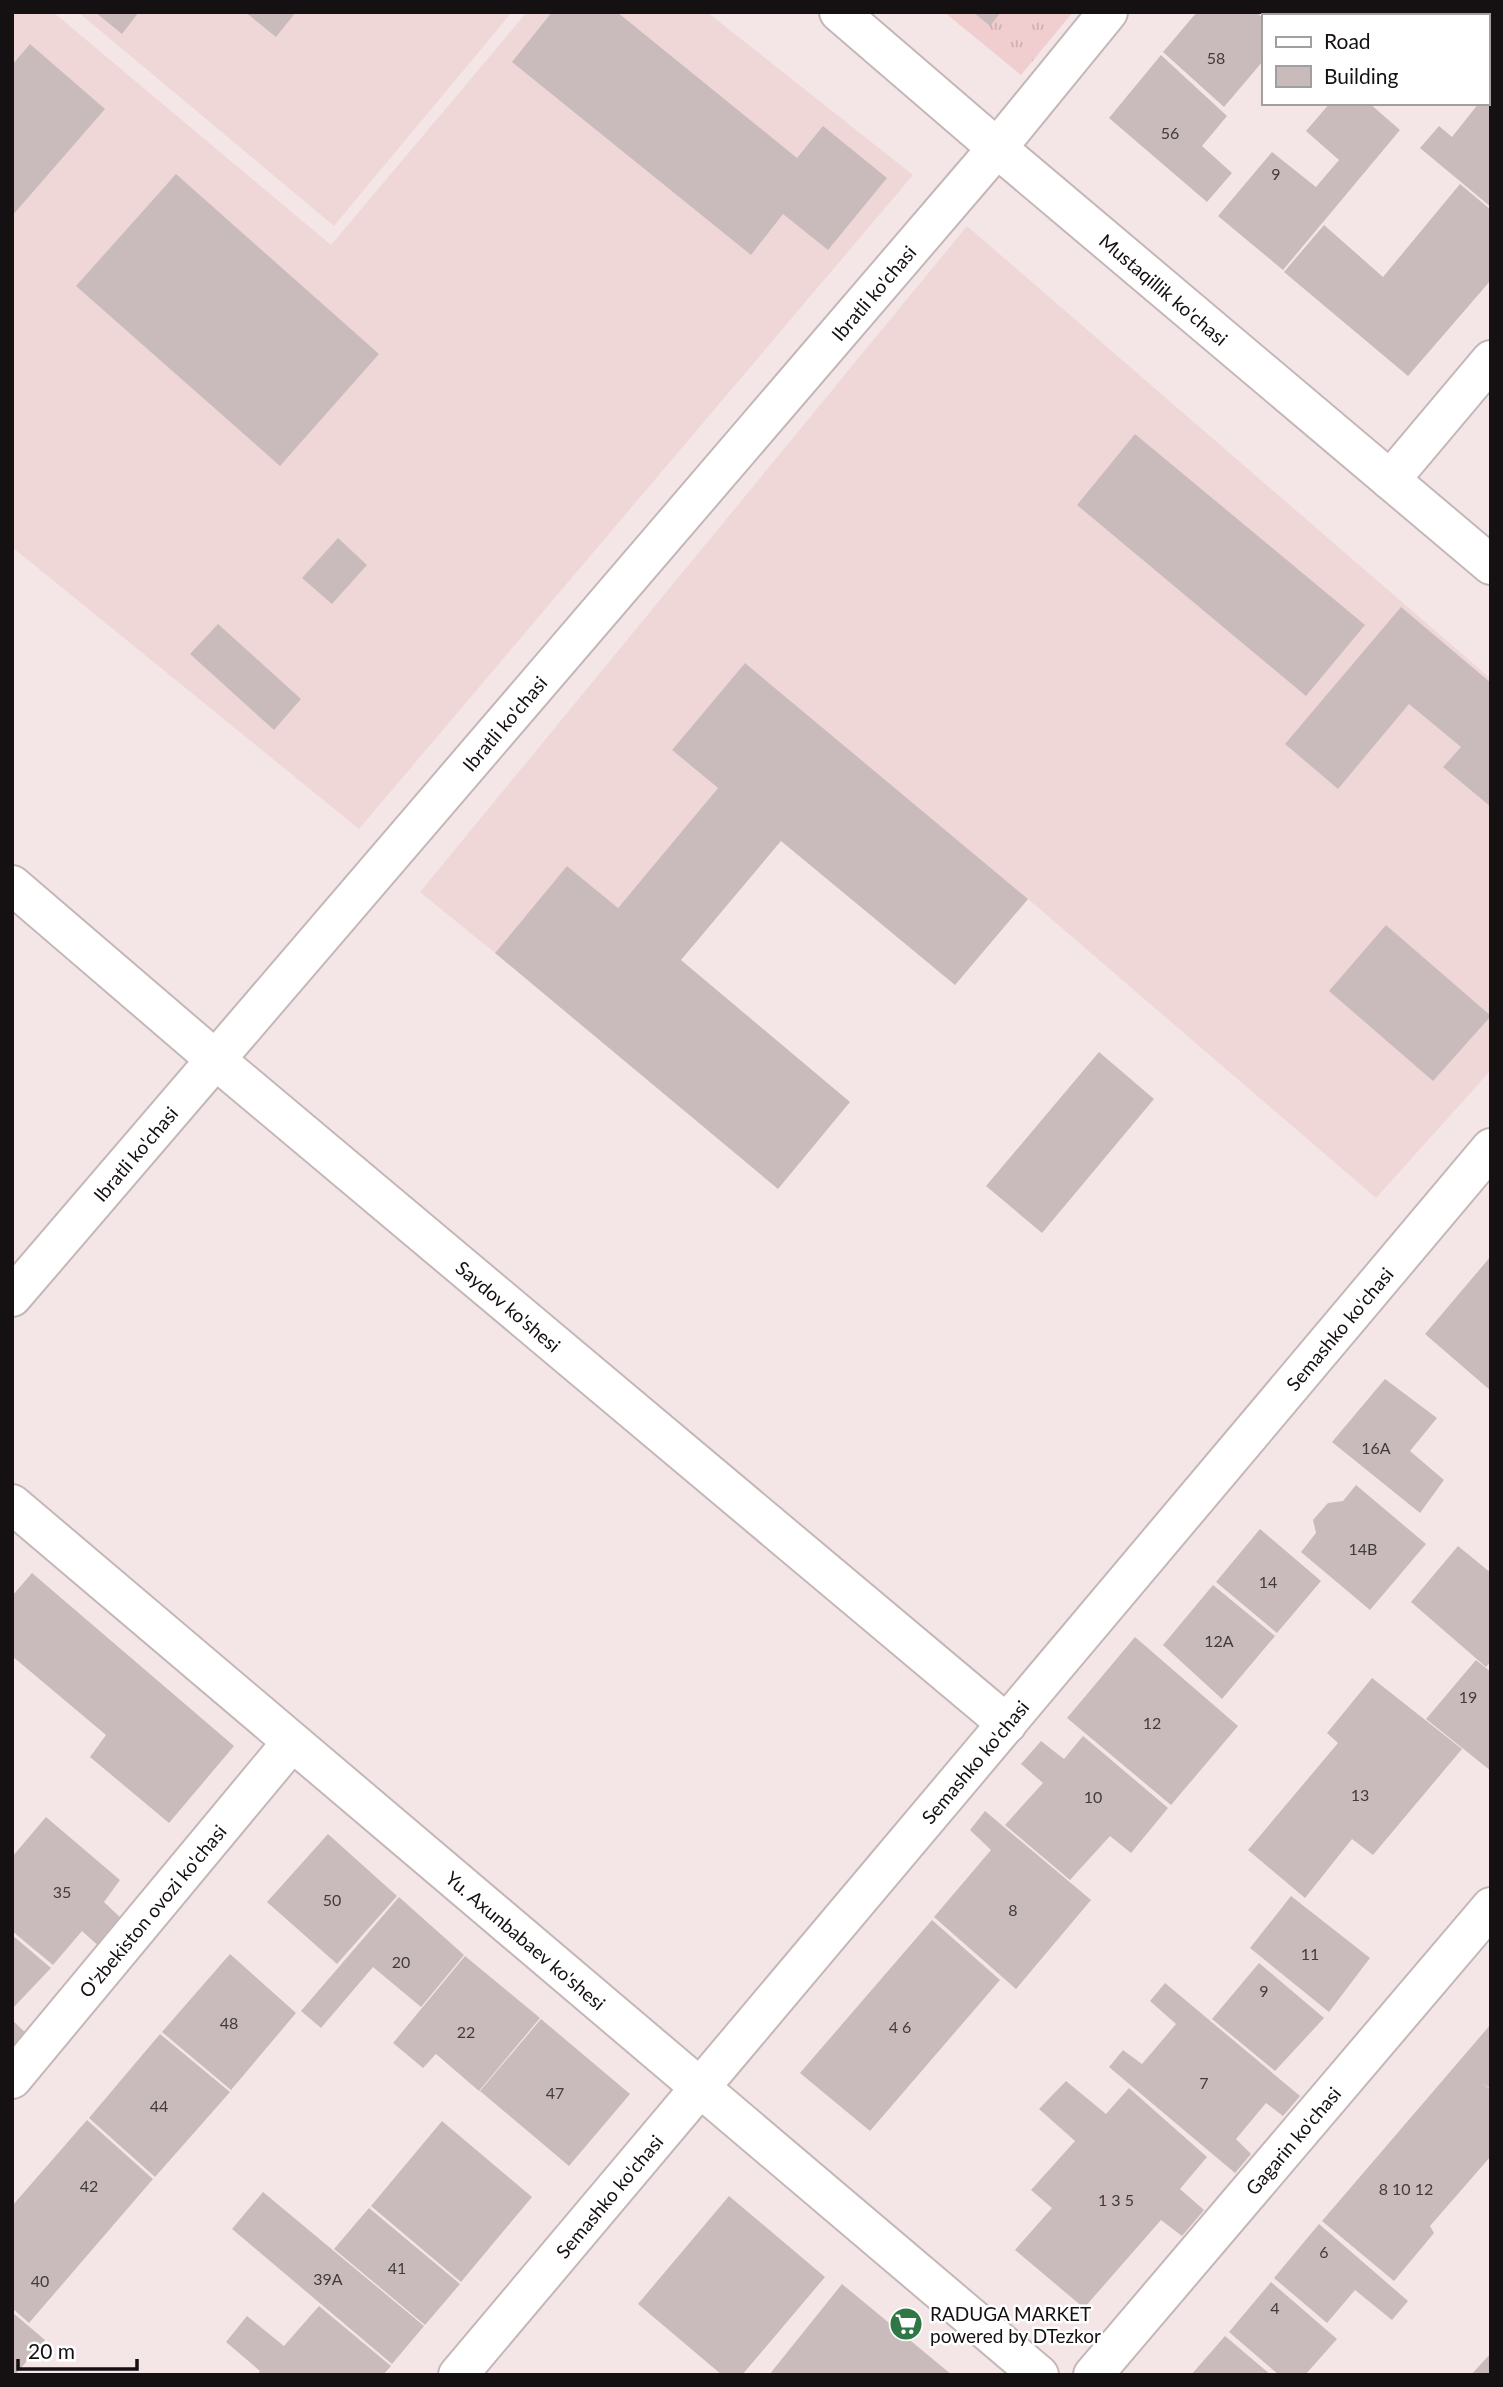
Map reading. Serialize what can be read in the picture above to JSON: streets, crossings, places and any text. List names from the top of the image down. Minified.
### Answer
{"streets":{"street":["Mustaqillik ko'chasi","Ibratli ko'chasi","Saydov ko'shesi","Semashko ko'chasi","O'zbekiston ovozi ko'chasi","Yu. Axunbabaev ko'shesi","Gagarin ko'chasi"]},"crossings":[["Mustaqillik ko'chasi","Ibratli ko'chasi"],["Ibratli ko'chasi","Saydov ko'shesi"],["Saydov ko'shesi","Semashko ko'chasi"],["Semashko ko'chasi","Yu. Axunbabaev ko'shesi"],["O'zbekiston ovozi ko'chasi","Yu. Axunbabaev ko'shesi"]],"places":{"supermarket":["RADUGA MARKET powered by DTezkor"]},"house_numbers":["58","56","9","16A","14B","14","12A","19","12","13","10","35","50","8","11","20","9","48","4 6","22","7","47","44","42","8 10 12","1 3 5","6","41","39A","40","4"],"legend":["Road","Building"],"scale_bar":"20 m"}
